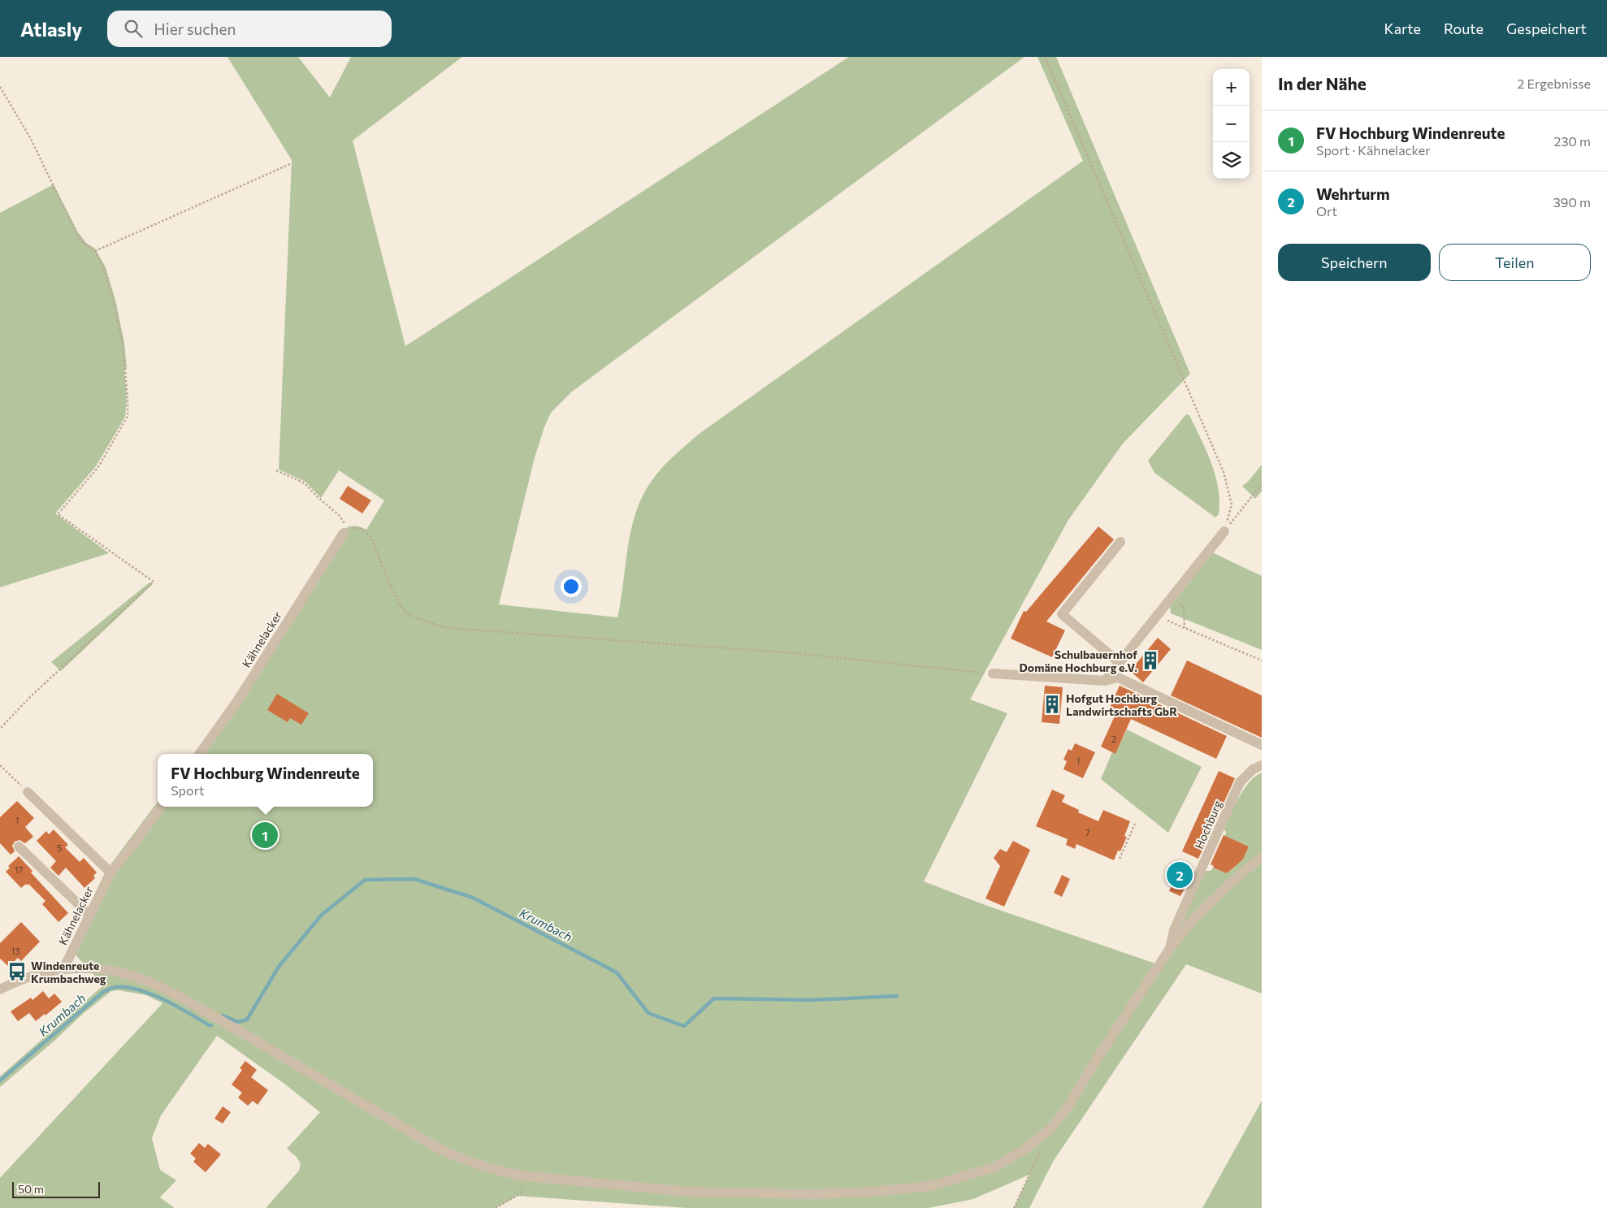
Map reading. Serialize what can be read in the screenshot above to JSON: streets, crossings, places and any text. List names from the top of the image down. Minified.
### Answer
{"streets":{"street":["Kähnelacker","Hochburg"]},"water":["Krumbach"],"places":{"building":["Schulbauernhof Domäne Hochburg e.V.","Hofgut Hochburg Landwirtschafts GbR"],"bus stop":["Windenreute Krumbachweg"]},"house_numbers":["2","1","1","7","5","17","13"],"scale_bar":"50 m","page":{"header":"Atlasly","search":"Hier suchen","nav":["Karte","Route","Gespeichert"],"heading":["In der Nähe","2 Ergebnisse"],"map_buttons":["+","−"],"list":[{"mark":"1","name":"FV Hochburg Windenreute","note":"Sport · Kähnelacker","value":"230 m"},{"mark":"2","name":"Wehrturm","note":"Ort","value":"390 m"}],"buttons":["Speichern","Teilen"],"popup":["FV Hochburg Windenreute","Sport"],"pins":["1","2"],"scale":"50 m"}}
